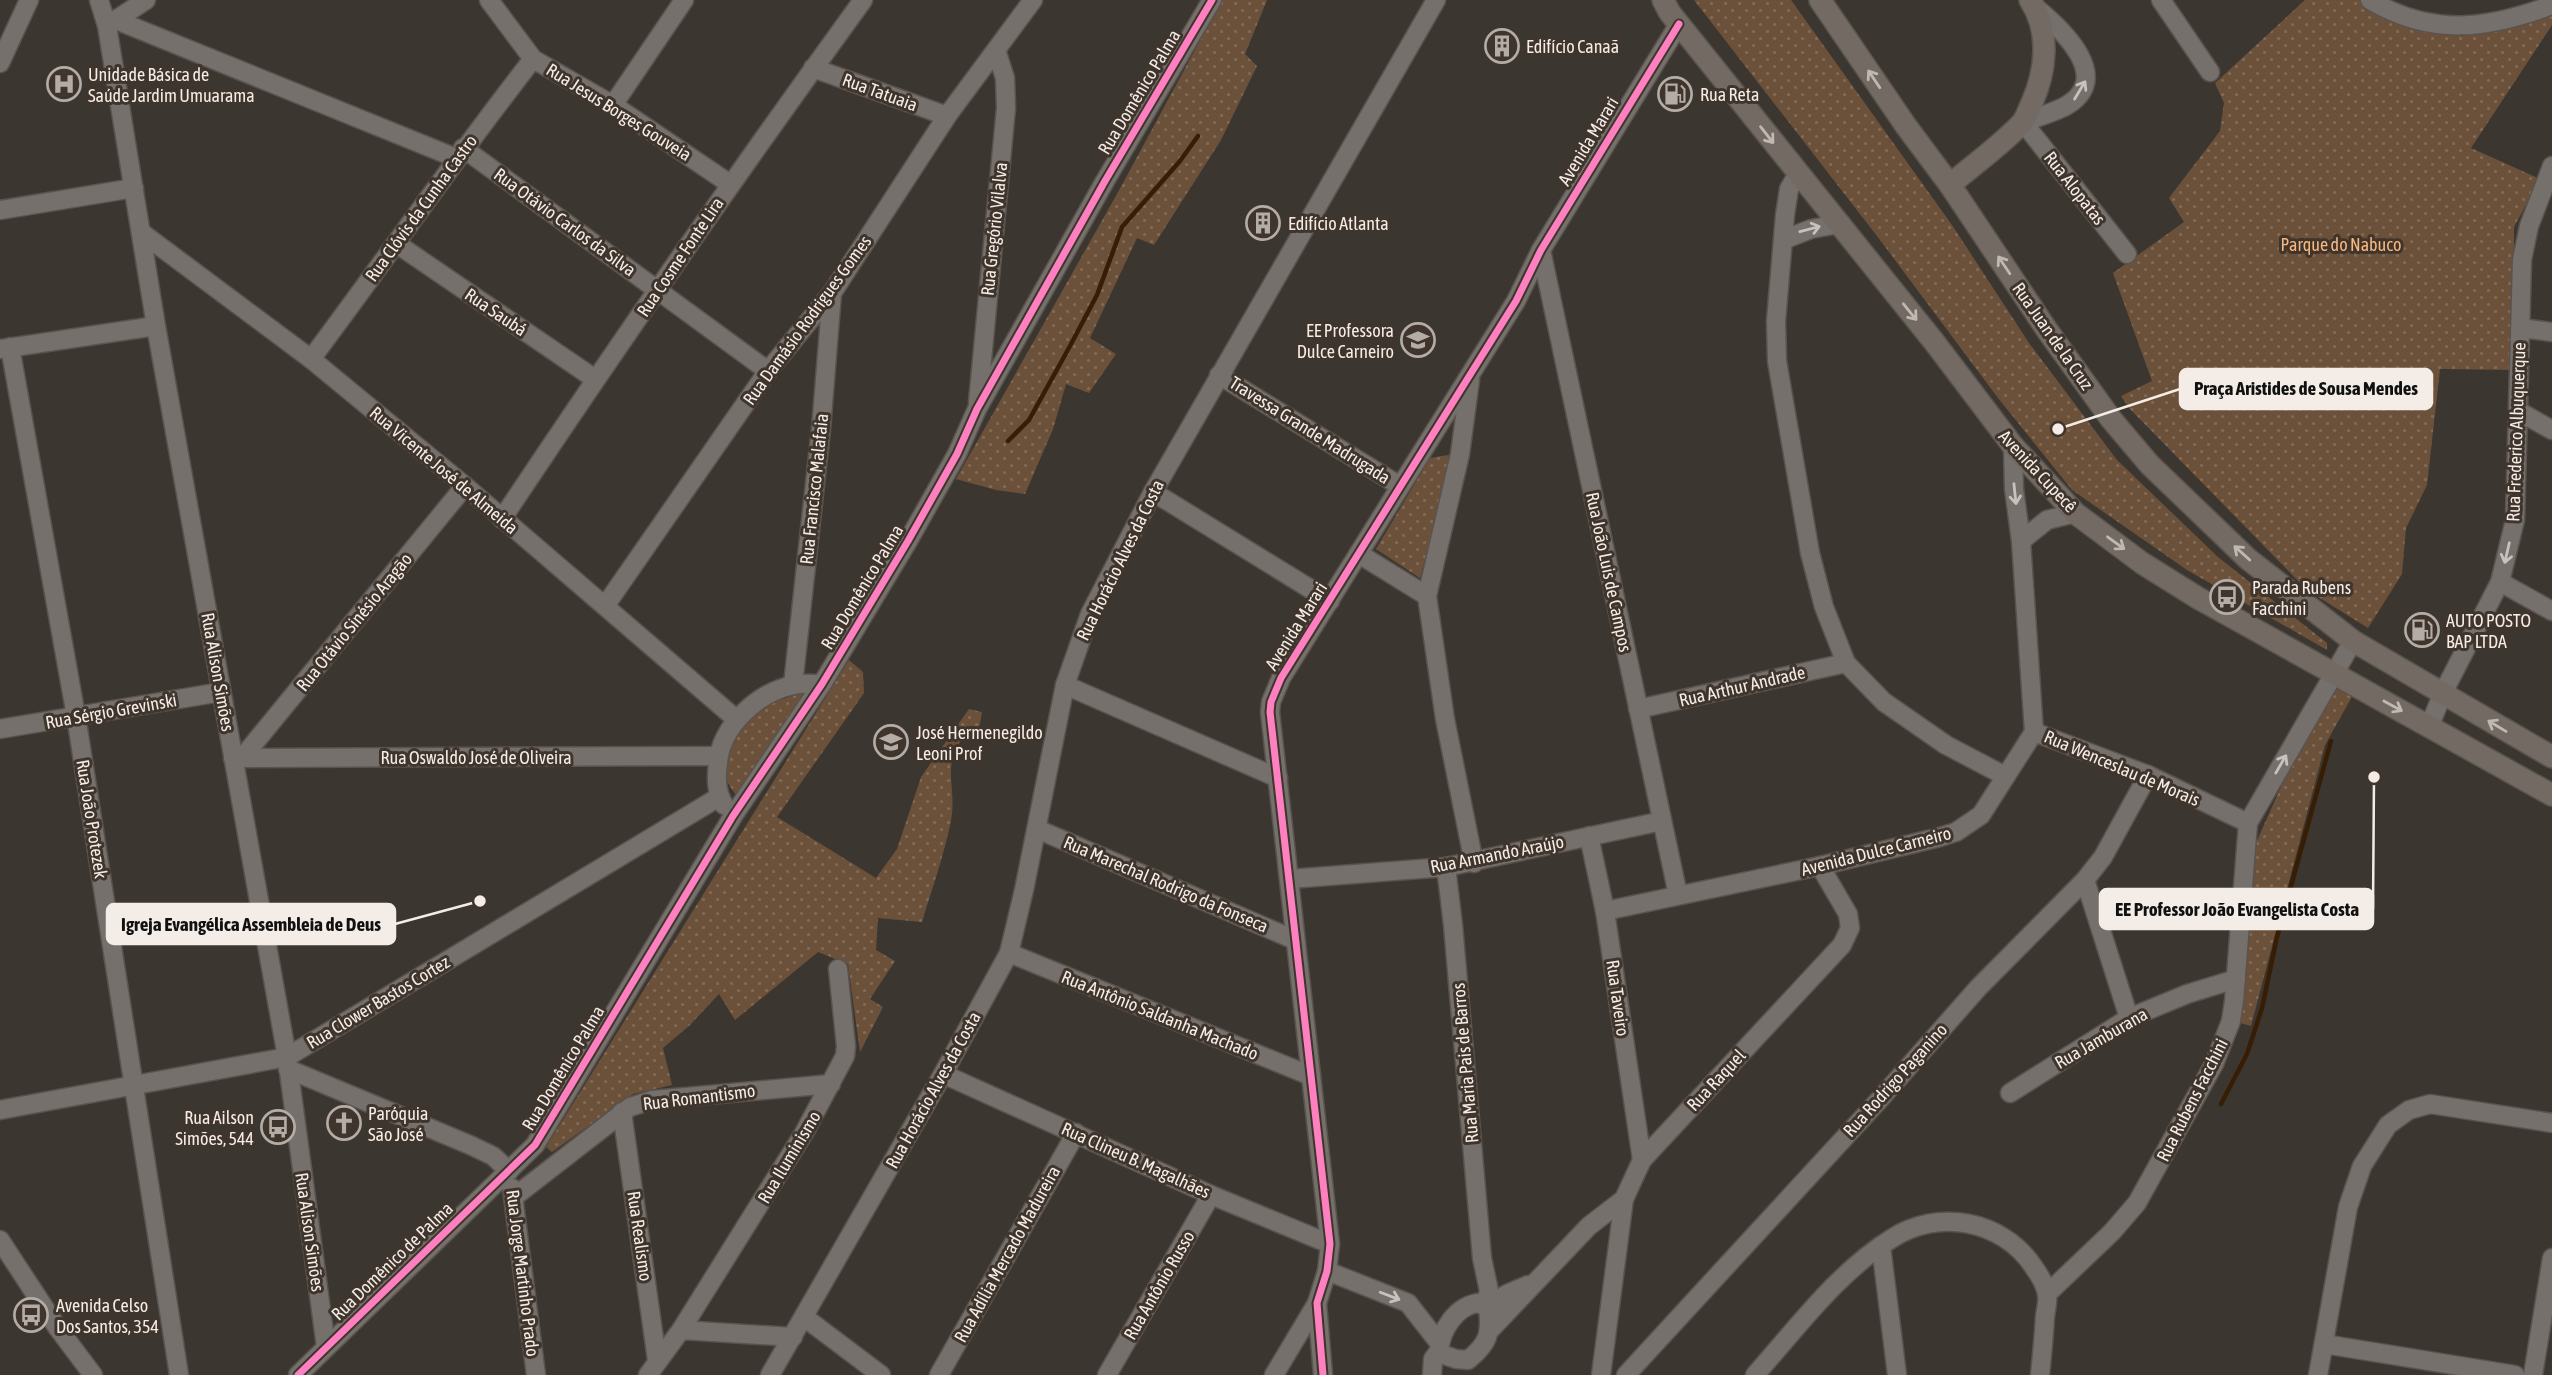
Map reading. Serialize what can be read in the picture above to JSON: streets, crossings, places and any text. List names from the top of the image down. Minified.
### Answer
{"streets":{"main road":["Rua Juan de la Cruz","Avenida Cupecê"],"street":["Rua Tatuaia","Rua Domênico Palma","Rua Jesus Borges Gouveia","Avenida Marari","Rua Alopatas","Rua Clóvis da Cunha Castro","Rua Otávio Carlos da Silva","Rua Gregório Vilalva","Rua Cosme Fonte Lira","Rua Saubá","Rua Damásio Rodrigues Gomes","Travessa Grande Madrugada","Rua Frederico Albuquerque","Rua Vicente José de Almeida","Rua Francisco Malafaia","Rua Horácio Alves da Costa","Rua João Luis de Campos","Rua Otávio Sinésio Aragão","Rua Alison Simões","Rua Arthur Andrade","Rua Sérgio Grevinski","Rua Oswaldo José de Oliveira","Rua Wenceslau de Morais","Rua João Protezek","Avenida Dulce Carneiro","Rua Armando Araújo","Rua Marechal Rodrigo da Fonseca","Rua Taveiro","Rua Clower Bastos Cortez","Rua Antônio Saldanha Machado","Rua Jamburana","Rua Maria Pais de Barros","Rua Raquel","Rua Rodrigo Paganino","Rua Romantismo","Rua Rubens Facchini","Rua Iluminismo","Rua Clineu B. Magalhães","Rua Realismo","Rua Adília Mercado Madureira","Rua Domênico de Palma","Rua Jorge Martinho Prado","Rua Antônio Russo"]},"crossings":[["Rua Tatuaia","Rua Cosme Fonte Lira"],["Rua Tatuaia","Rua Damásio Rodrigues Gomes"],["Rua Domênico Palma","Rua Gregório Vilalva"],["Rua Domênico Palma","Rua Domênico de Palma"],["Rua Domênico Palma","Rua Jorge Martinho Prado"],["Rua Jesus Borges Gouveia","Rua Clóvis da Cunha Castro"],["Rua Jesus Borges Gouveia","Rua Cosme Fonte Lira"],["Avenida Marari","Travessa Grande Madrugada"],["Avenida Marari","Avenida Cupecê"],["Avenida Marari","Rua João Luis de Campos"],["Avenida Marari","Rua Armando Araújo"],["Avenida Marari","Rua Marechal Rodrigo da Fonseca"],["Avenida Marari","Rua Antônio Saldanha Machado"],["Avenida Marari","Rua Clineu B. Magalhães"],["Rua Clóvis da Cunha Castro","Rua Otávio Carlos da Silva"],["Rua Clóvis da Cunha Castro","Rua Saubá"],["Rua Clóvis da Cunha Castro","Rua Vicente José de Almeida"],["Rua Otávio Carlos da Silva","Rua Cosme Fonte Lira"],["Rua Otávio Carlos da Silva","Rua Damásio Rodrigues Gomes"],["Rua Otávio Carlos da Silva","Rua Alison Simões"],["Rua Gregório Vilalva","Rua Damásio Rodrigues Gomes"],["Rua Cosme Fonte Lira","Rua Saubá"],["Rua Cosme Fonte Lira","Rua Vicente José de Almeida"],["Rua Damásio Rodrigues Gomes","Rua Vicente José de Almeida"],["Rua Damásio Rodrigues Gomes","Rua Francisco Malafaia"],["Rua Juan de la Cruz","Rua Frederico Albuquerque"],["Rua Juan de la Cruz","Rua Rubens Facchini"],["Travessa Grande Madrugada","Rua Horácio Alves da Costa"],["Rua Frederico Albuquerque","Avenida Cupecê"],["Rua Vicente José de Almeida","Rua Otávio Sinésio Aragão"],["Rua Vicente José de Almeida","Rua Alison Simões"],["Avenida Cupecê","Rua Rubens Facchini"],["Rua Horácio Alves da Costa","Rua Marechal Rodrigo da Fonseca"],["Rua Horácio Alves da Costa","Rua Antônio Saldanha Machado"],["Rua Horácio Alves da Costa","Rua Clineu B. Magalhães"],["Rua João Luis de Campos","Rua Arthur Andrade"],["Rua João Luis de Campos","Avenida Dulce Carneiro"],["Rua João Luis de Campos","Rua Armando Araújo"],["Rua Otávio Sinésio Aragão","Rua Alison Simões"],["Rua Otávio Sinésio Aragão","Rua Oswaldo José de Oliveira"],["Rua Alison Simões","Rua Sérgio Grevinski"],["Rua Alison Simões","Rua Oswaldo José de Oliveira"],["Rua Alison Simões","Rua Clower Bastos Cortez"],["Rua Alison Simões","Rua Domênico de Palma"],["Rua Sérgio Grevinski","Rua João Protezek"],["Rua Wenceslau de Morais","Avenida Dulce Carneiro"],["Rua Wenceslau de Morais","Rua Rodrigo Paganino"],["Rua Wenceslau de Morais","Rua Rubens Facchini"],["Rua João Protezek","Rua Clower Bastos Cortez"],["Avenida Dulce Carneiro","Rua Taveiro"],["Avenida Dulce Carneiro","Rua Raquel"],["Rua Armando Araújo","Rua Taveiro"],["Rua Armando Araújo","Rua Maria Pais de Barros"],["Rua Taveiro","Rua Raquel"],["Rua Jamburana","Rua Rubens Facchini"],["Rua Maria Pais de Barros","Rua Raquel"],["Rua Romantismo","Rua Iluminismo"],["Rua Romantismo","Rua Realismo"],["Rua Romantismo","Rua Jorge Martinho Prado"],["Rua Iluminismo","Rua Realismo"],["Rua Clineu B. Magalhães","Rua Adília Mercado Madureira"],["Rua Clineu B. Magalhães","Rua Antônio Russo"],["Rua Domênico de Palma","Rua Jorge Martinho Prado"]],"one_way":["Rua Juan de la Cruz","Avenida Cupecê"],"parks":["Parque do Nabuco"],"places":{"building":["Edifício Canaã","Edifício Atlanta"],"hospital":["Unidade Básica de Saúde Jardim Umuarama"],"fuel station":["Rua Reta","AUTO POSTO BAP LTDA"],"school or university":["EE Professora Dulce Carneiro","José Hermenegildo Leoni Prof"],"other":["Praça Aristides de Sousa Mendes","EE Professor João Evangelista Costa","Igreja Evangélica Assembleia de Deus"],"bus stop":["Parada Rubens Facchini","Rua Ailson Simões, 544","Avenida Celso Dos Santos, 354"],"church":["Paróquia São José"]}}
